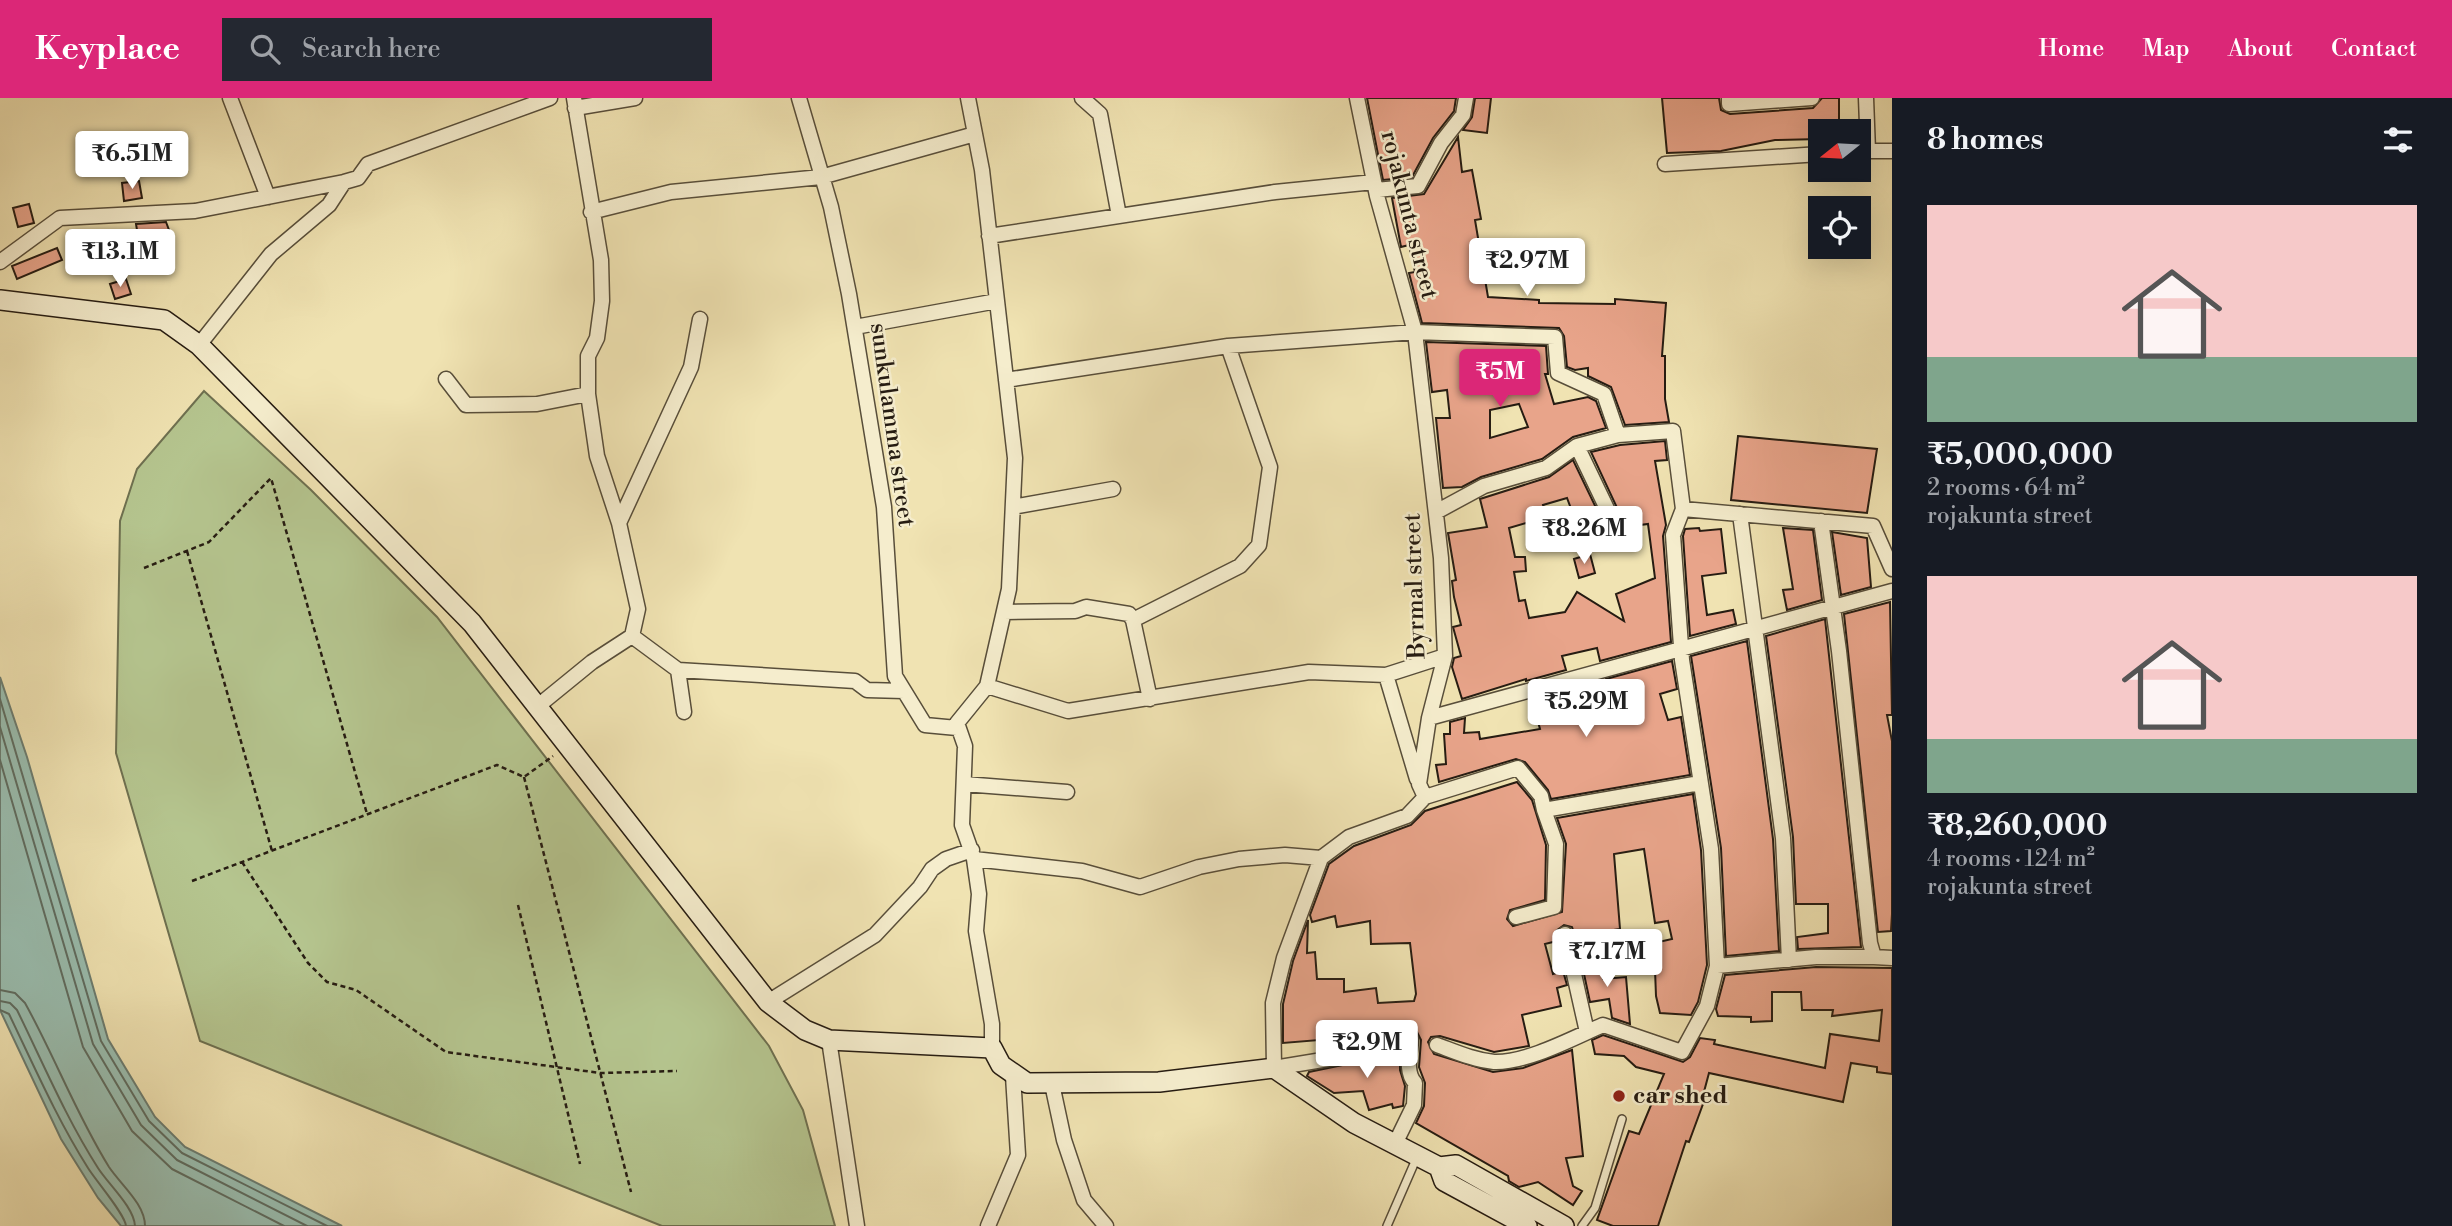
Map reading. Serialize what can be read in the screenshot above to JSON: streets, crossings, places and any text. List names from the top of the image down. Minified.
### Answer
{"streets":{"street":["rojakunta street","sunkulamma street","Byrmal street"]},"crossings":[["rojakunta street","Byrmal street"]],"places":["car shed"],"north":"left","page":{"header":"Keyplace","search":"Search here","nav":["Home","Map","About","Contact"],"heading":"8 homes","price":["₹6.51M","₹13.1M","₹2.97M","₹5M","₹8.26M","₹5.29M","₹7.17M","₹2.9M"],"list":[{"name":"₹5,000,000","note":"2 rooms · 64 m² · rojakunta street"},{"name":"₹8,260,000","note":"4 rooms · 124 m² · rojakunta street"}]}}
